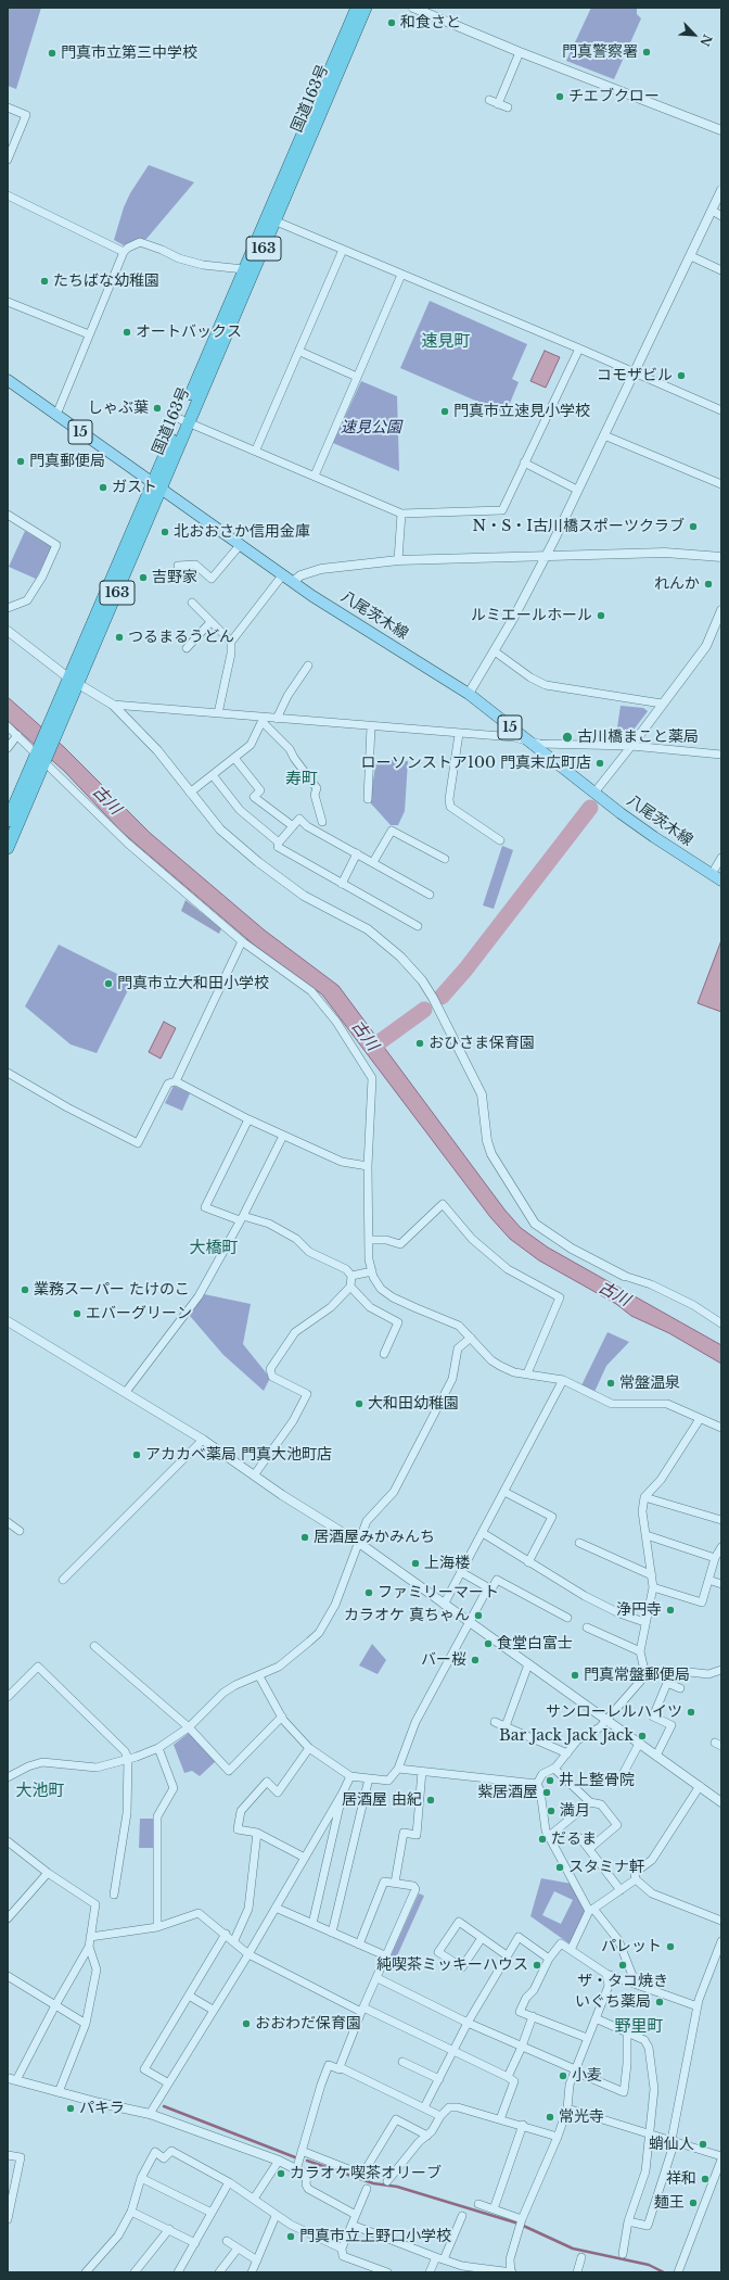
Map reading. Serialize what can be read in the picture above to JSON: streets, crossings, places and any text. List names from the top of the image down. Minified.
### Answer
{"streets":{"highway":["国道163号","163"],"main road":["15","八尾茨木線"]},"crossings":[["国道163号","八尾茨木線"]],"districts":["速見町","寿町","大橋町","大池町","野里町"],"water":["古川"],"parks":["速見公園"],"places":["和食さと","門真警察署","門真市立第三中学校","チエブクロー","たちばな幼稚園","オートバックス","コモザビル","しゃぶ葉","門真市立速見小学校","門真郵便局","ガスト","N・S・I古川橋スポーツクラブ","北おおさか信用金庫","吉野家","れんか","ルミエールホール","つるまるうどん","古川橋まこと薬局","ローソンストア100 門真末広町店","門真市立大和田小学校","おひさま保育園","業務スーパー たけのこ","エバーグリーン","常盤温泉","大和田幼稚園","アカカベ薬局 門真大池町店","居酒屋みかみんち","上海楼","ファミリーマート","浄円寺","カラオケ 真ちゃん","食堂白富士","バー桜","門真常盤郵便局","サンローレルハイツ","Bar Jack Jack Jack","井上整骨院","紫居酒屋","居酒屋 由紀","満月","だるま","スタミナ軒","パレット","純喫茶ミッキーハウス","ザ・タコ焼き","いぐち薬局","おおわだ保育園","小麦","パキラ","常光寺","蛸仙人","カラオケ喫茶オリーブ","祥和","麺王","門真市立上野口小学校"],"north":"bottom right"}
